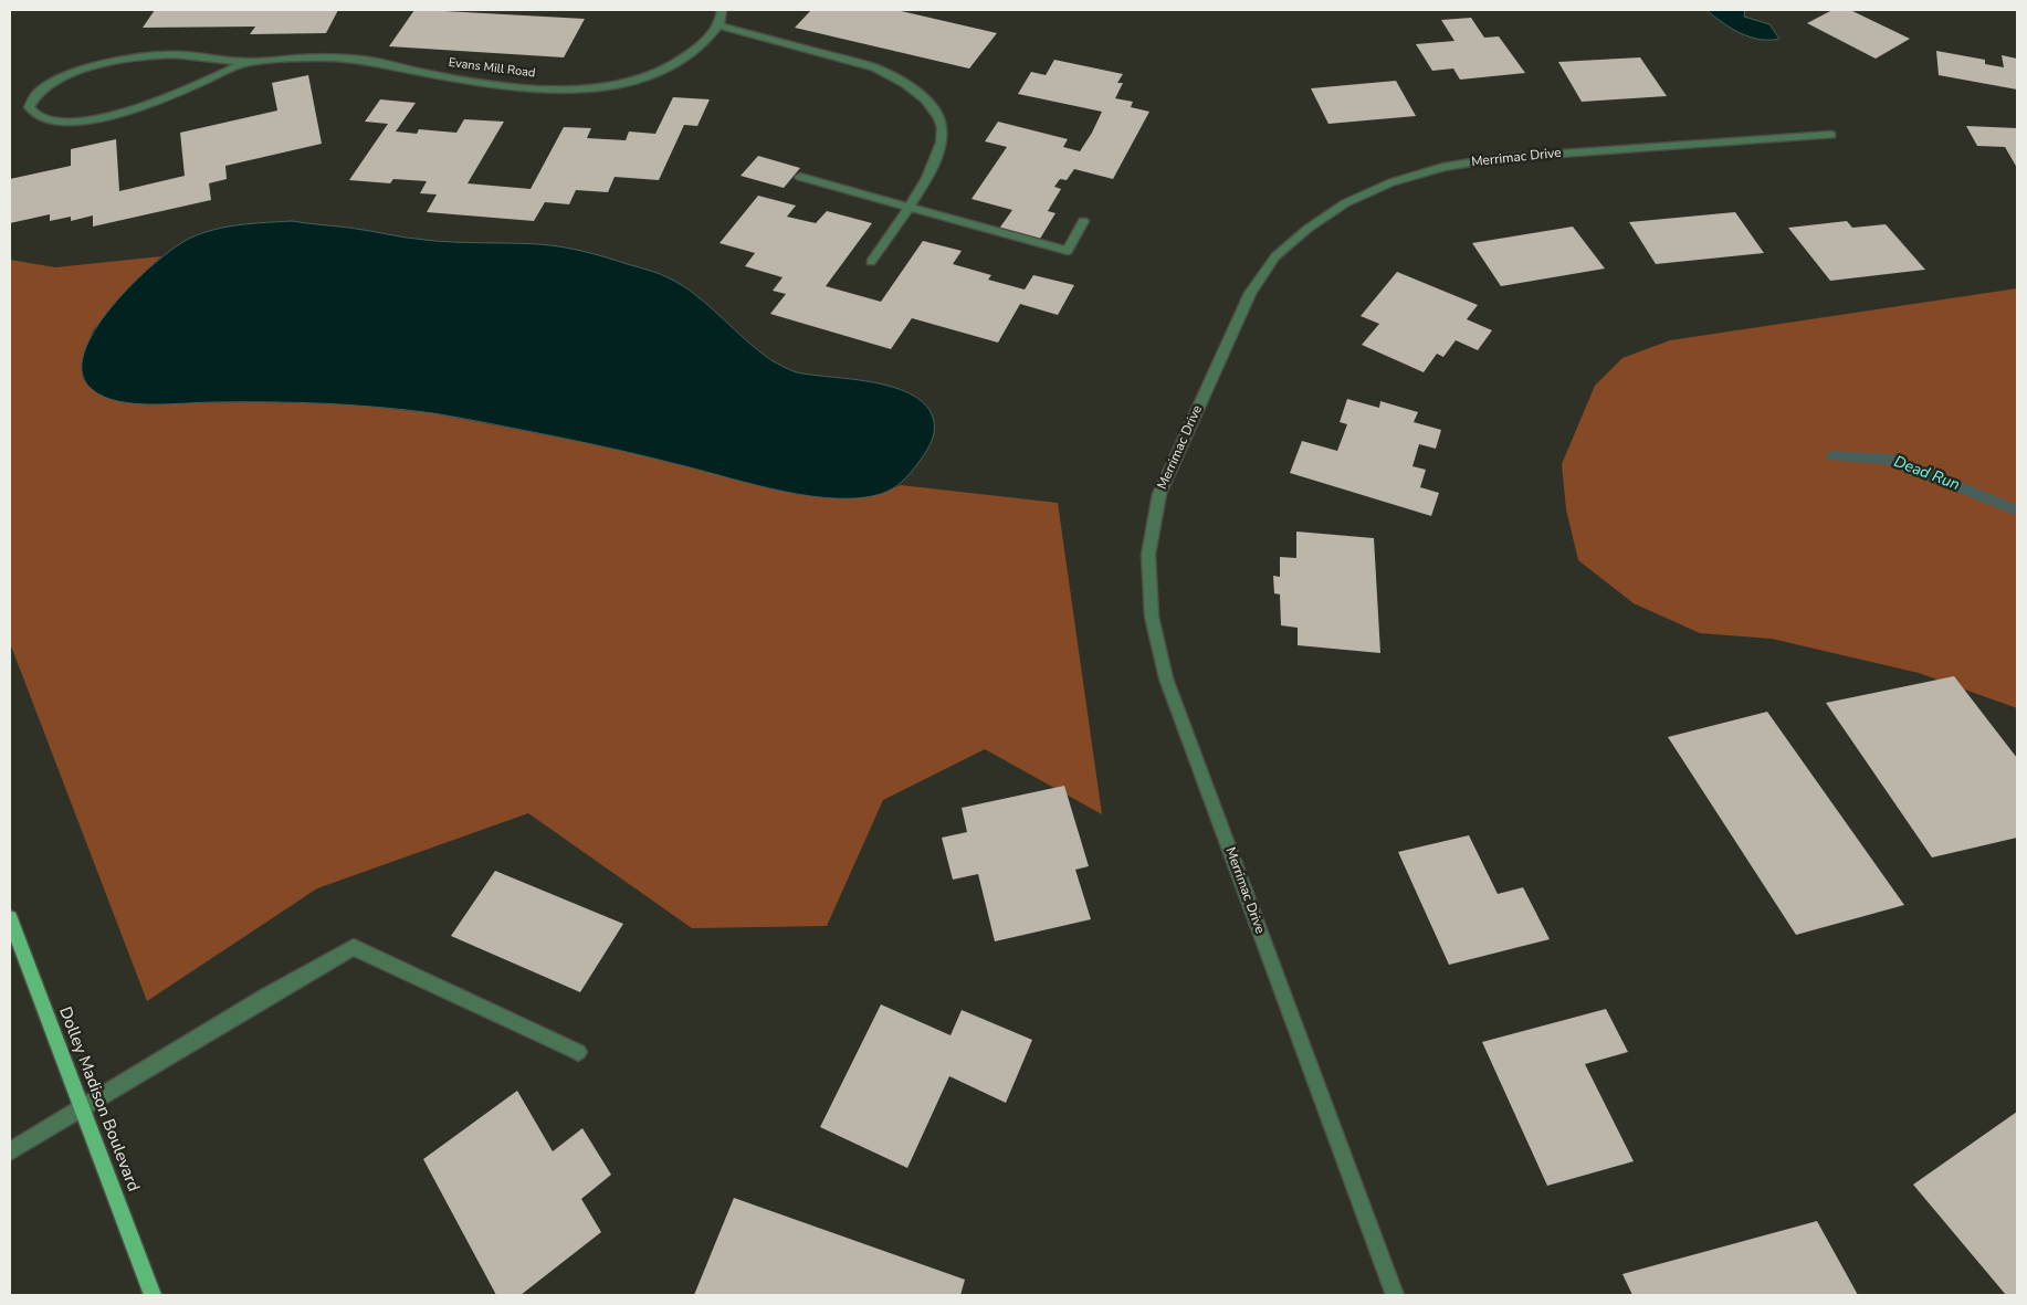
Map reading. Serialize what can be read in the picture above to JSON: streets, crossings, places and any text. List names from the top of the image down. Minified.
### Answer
{"streets":{"main road":["Dolley Madison Boulevard"],"street":["Evans Mill Road","Merrimac Drive"]},"water":["Dead Run"]}
